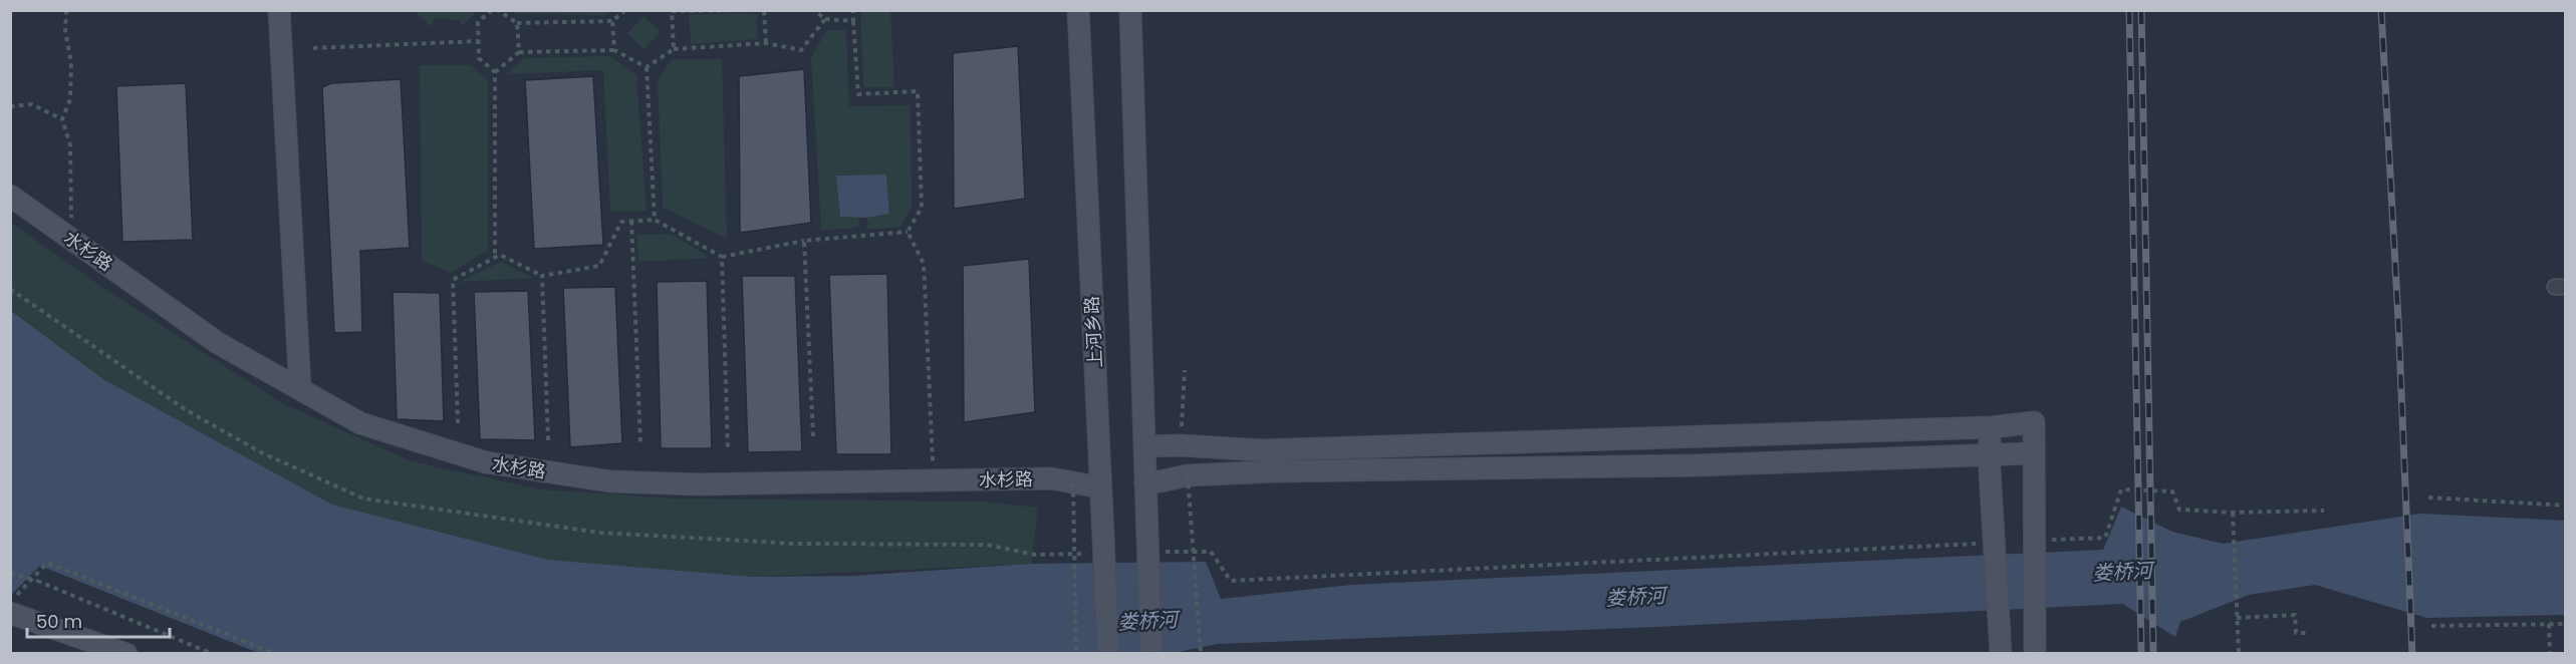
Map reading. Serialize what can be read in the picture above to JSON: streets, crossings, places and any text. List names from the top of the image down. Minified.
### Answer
{"streets":{"street":["水杉路","上河乡路"]},"crossings":[["水杉路","上河乡路"]],"water":["娄桥河"],"scale_bar":"50 m"}
